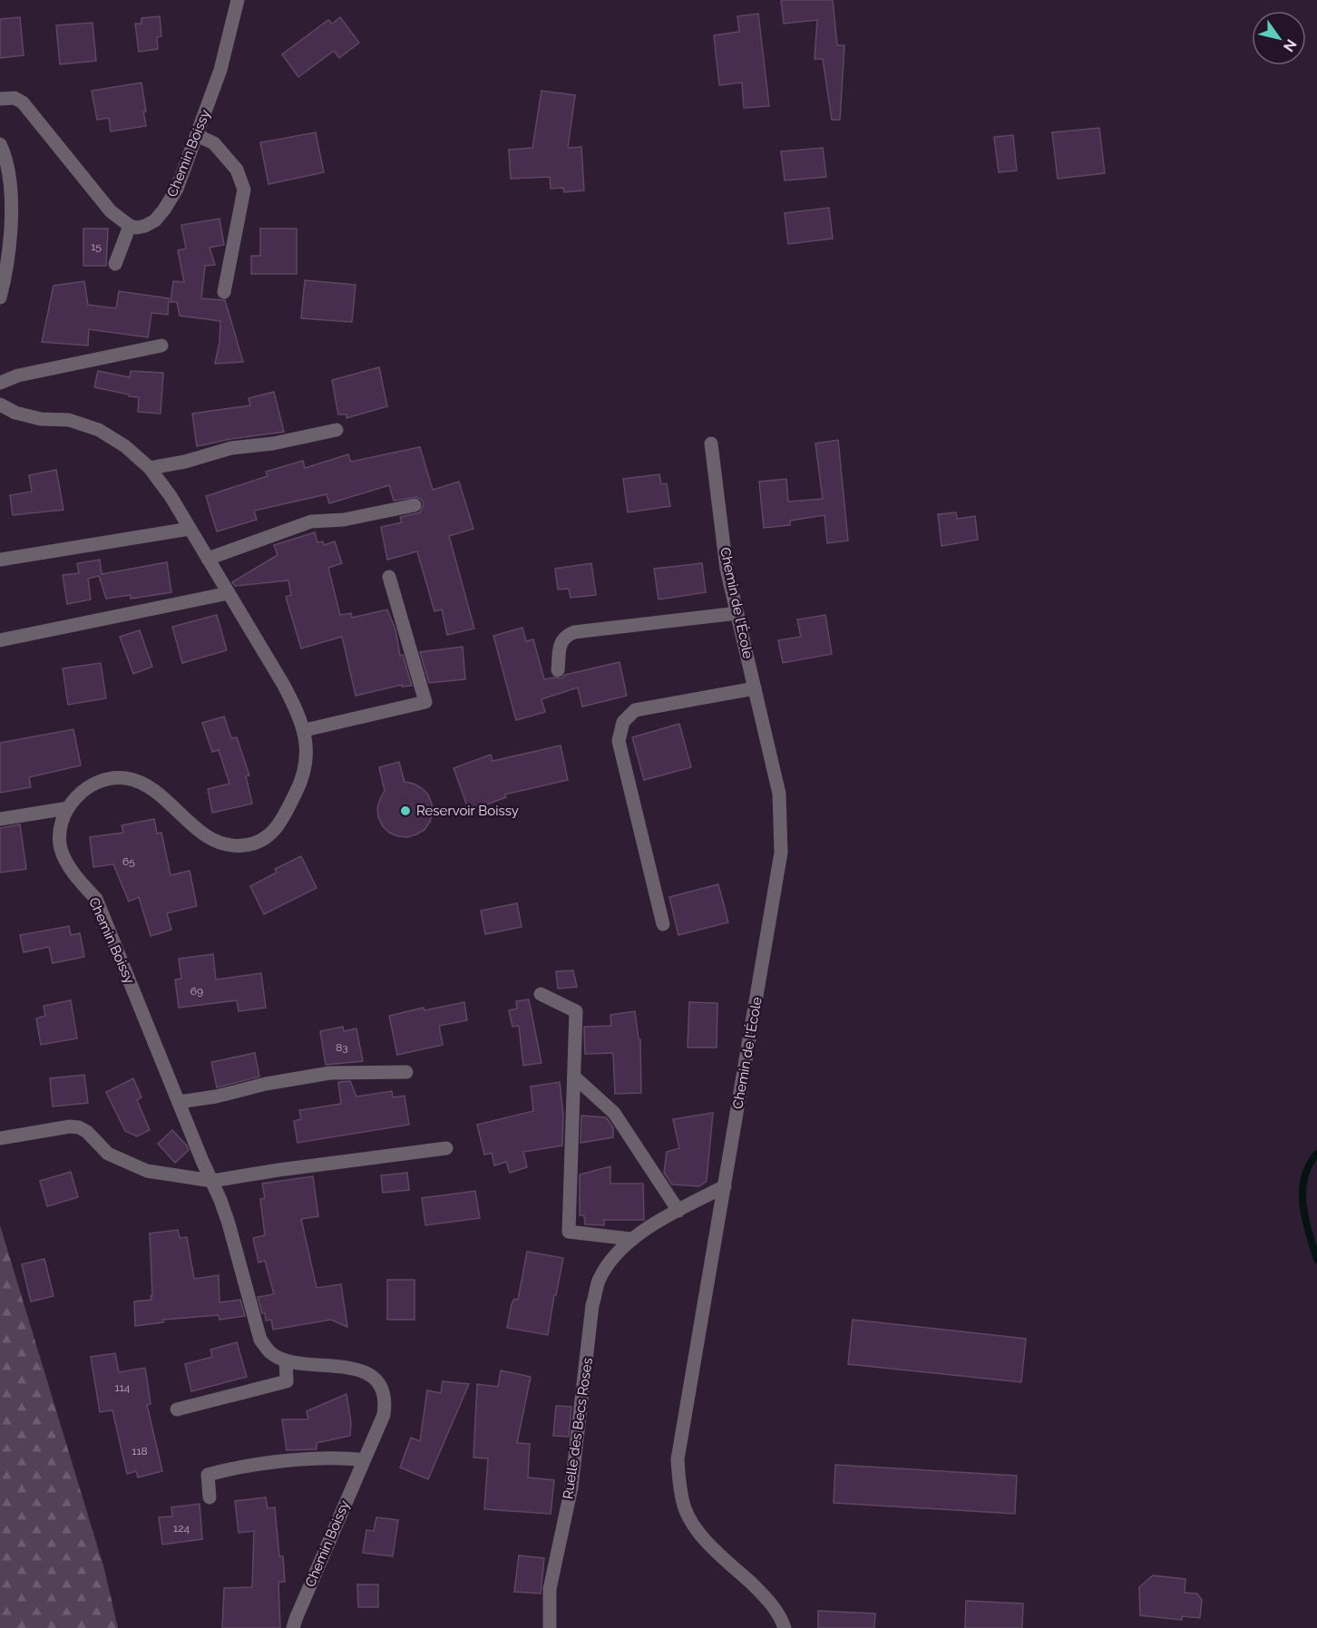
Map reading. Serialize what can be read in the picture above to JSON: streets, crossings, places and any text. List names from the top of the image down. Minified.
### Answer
{"streets":{"street":["Chemin Boissy","Chemin de l'École","Ruelle des Becs Roses"]},"crossings":[["Chemin de l'École","Ruelle des Becs Roses"]],"places":["Reservoir Boissy"],"house_numbers":["15","65","69","83","114","118","124"],"north":"bottom right"}
